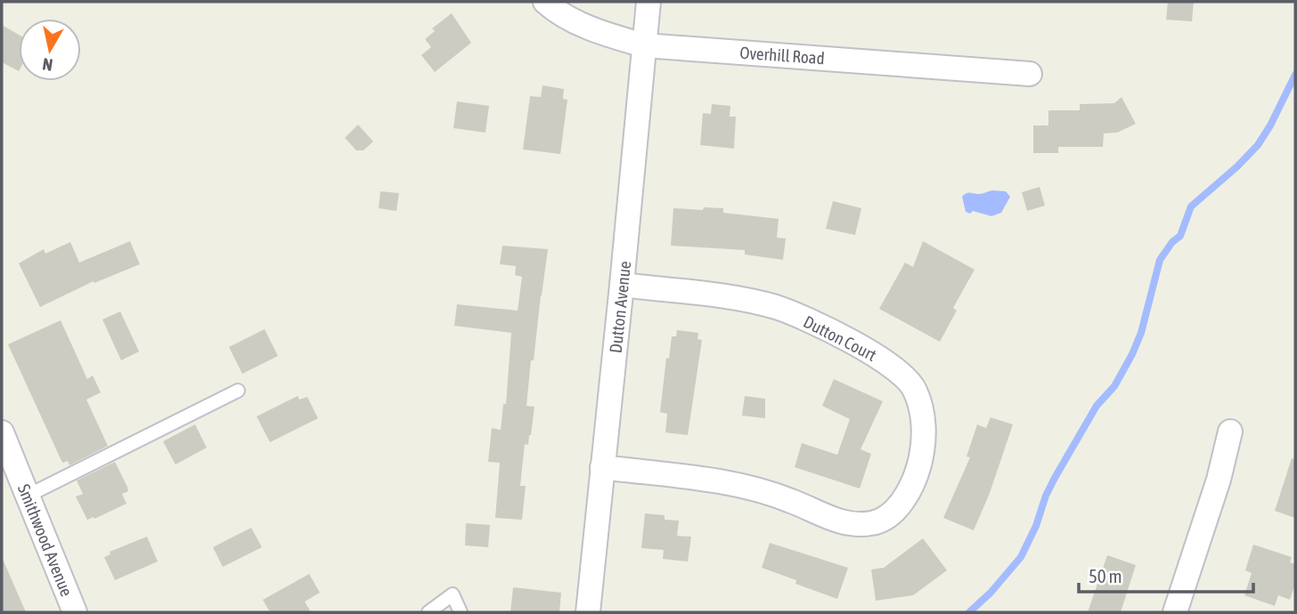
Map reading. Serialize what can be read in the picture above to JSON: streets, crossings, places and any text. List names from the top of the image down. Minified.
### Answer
{"streets":{"street":["Overhill Road","Dutton Avenue","Dutton Court","Smithwood Avenue"]},"crossings":[["Overhill Road","Dutton Avenue"],["Dutton Avenue","Dutton Court"]],"scale_bar":"50 m","north":"bottom"}
